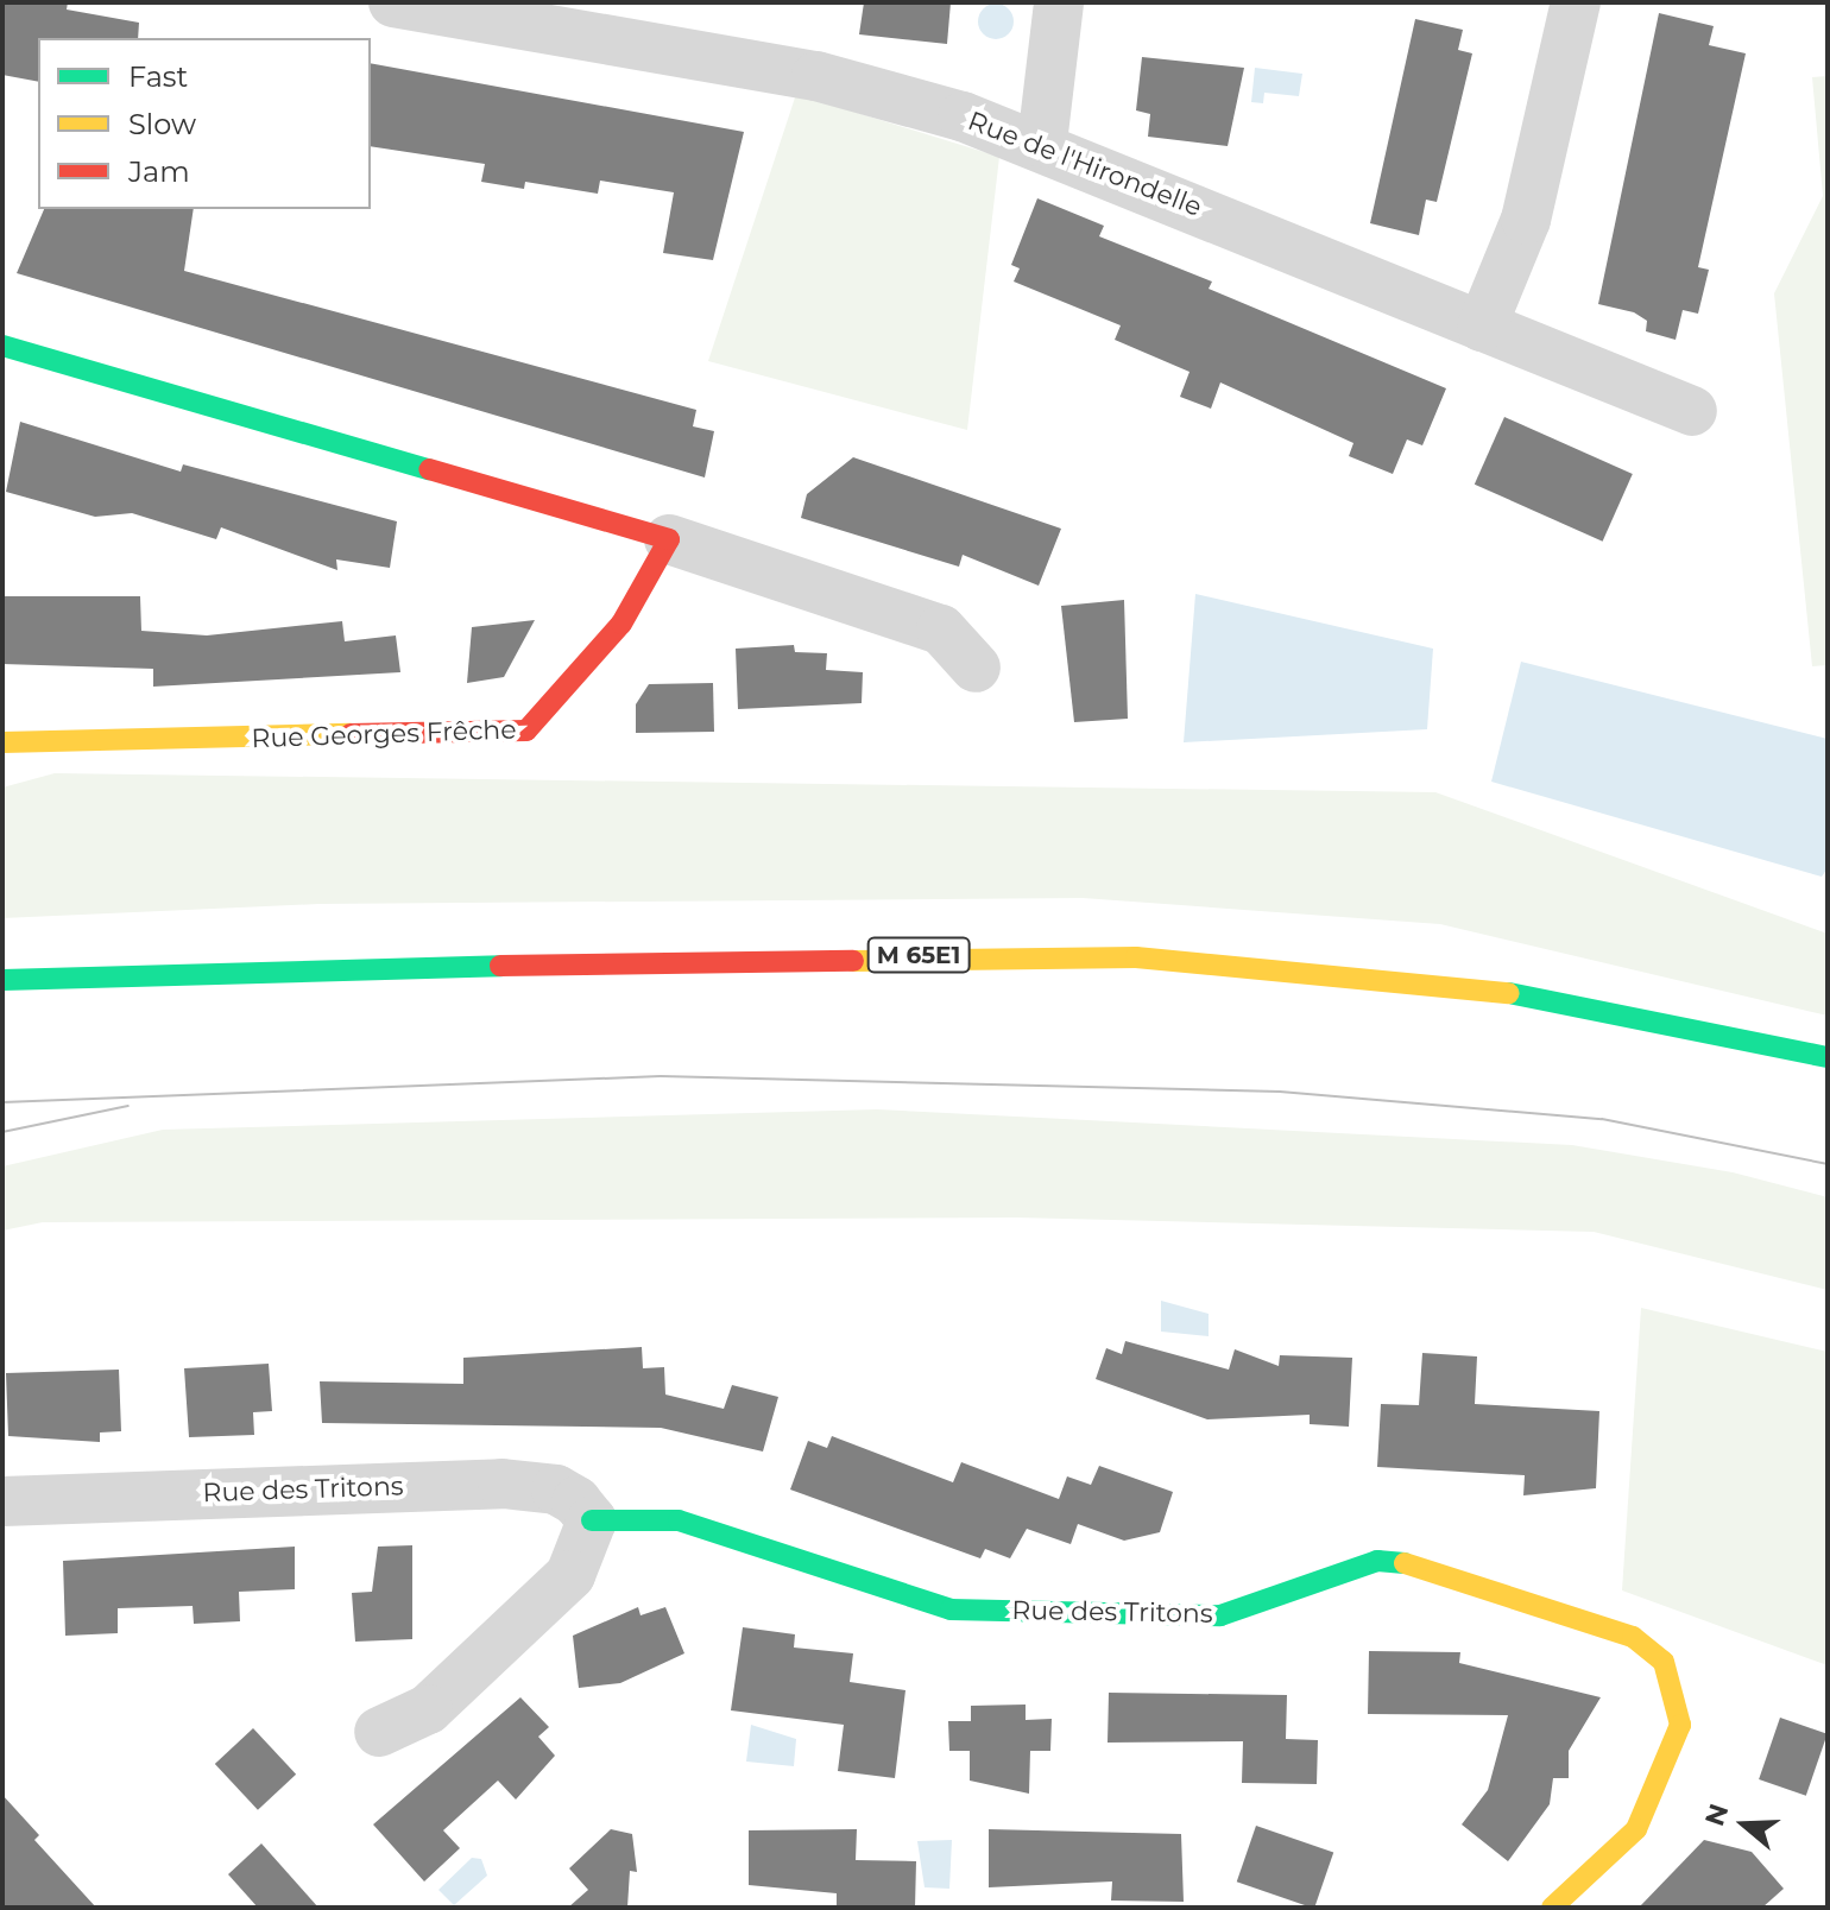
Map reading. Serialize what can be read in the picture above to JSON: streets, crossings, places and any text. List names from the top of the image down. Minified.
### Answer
{"streets":{"street":["Rue de l'Hirondelle","Rue Georges Frêche","M 65E1","Rue des Tritons"]},"legend":["Fast","Slow","Jam"],"north":"left"}
